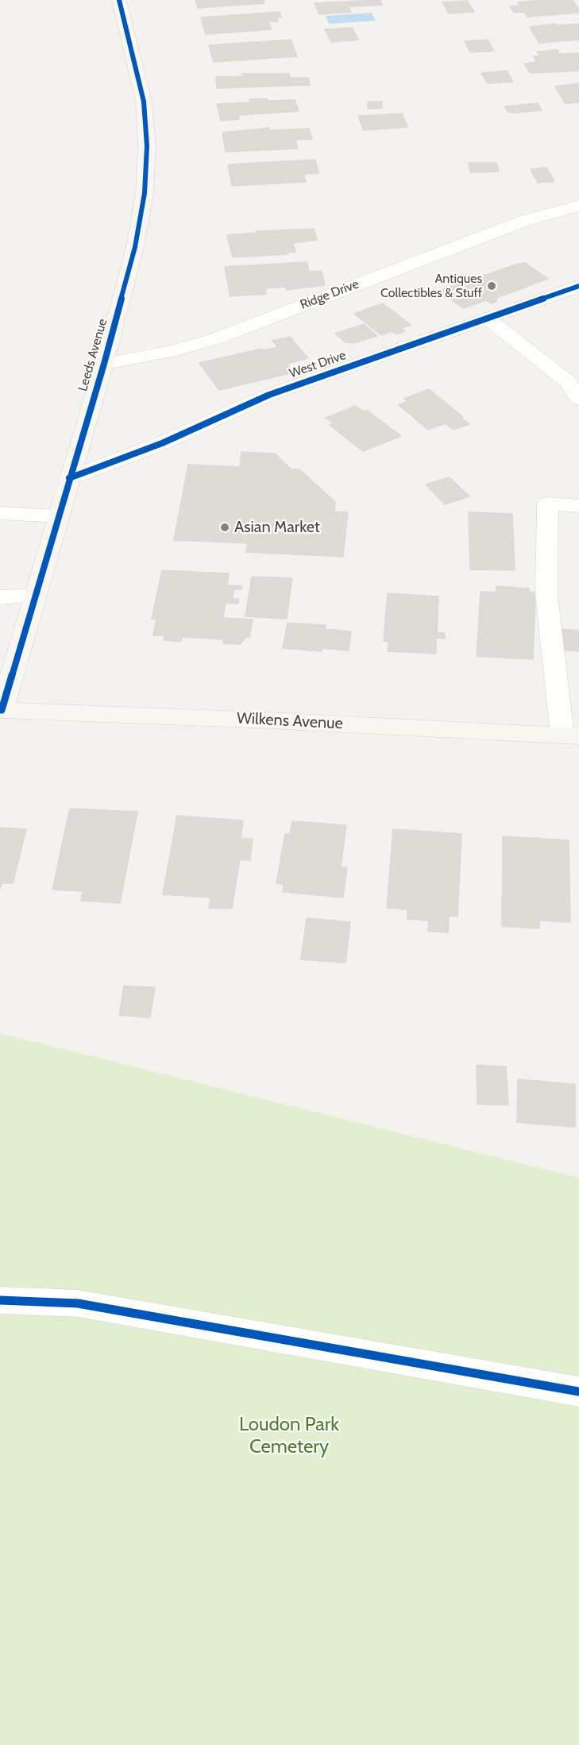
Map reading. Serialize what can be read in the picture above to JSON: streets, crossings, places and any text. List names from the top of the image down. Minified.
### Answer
{"streets":{"street":["Ridge Drive","Leeds Avenue","West Drive","Wilkens Avenue"]},"crossings":[["Ridge Drive","Leeds Avenue"],["Leeds Avenue","West Drive"],["Leeds Avenue","Wilkens Avenue"]],"parks":["Loudon Park Cemetery"],"places":["Antiques Collectibles & Stuff","Asian Market"]}
